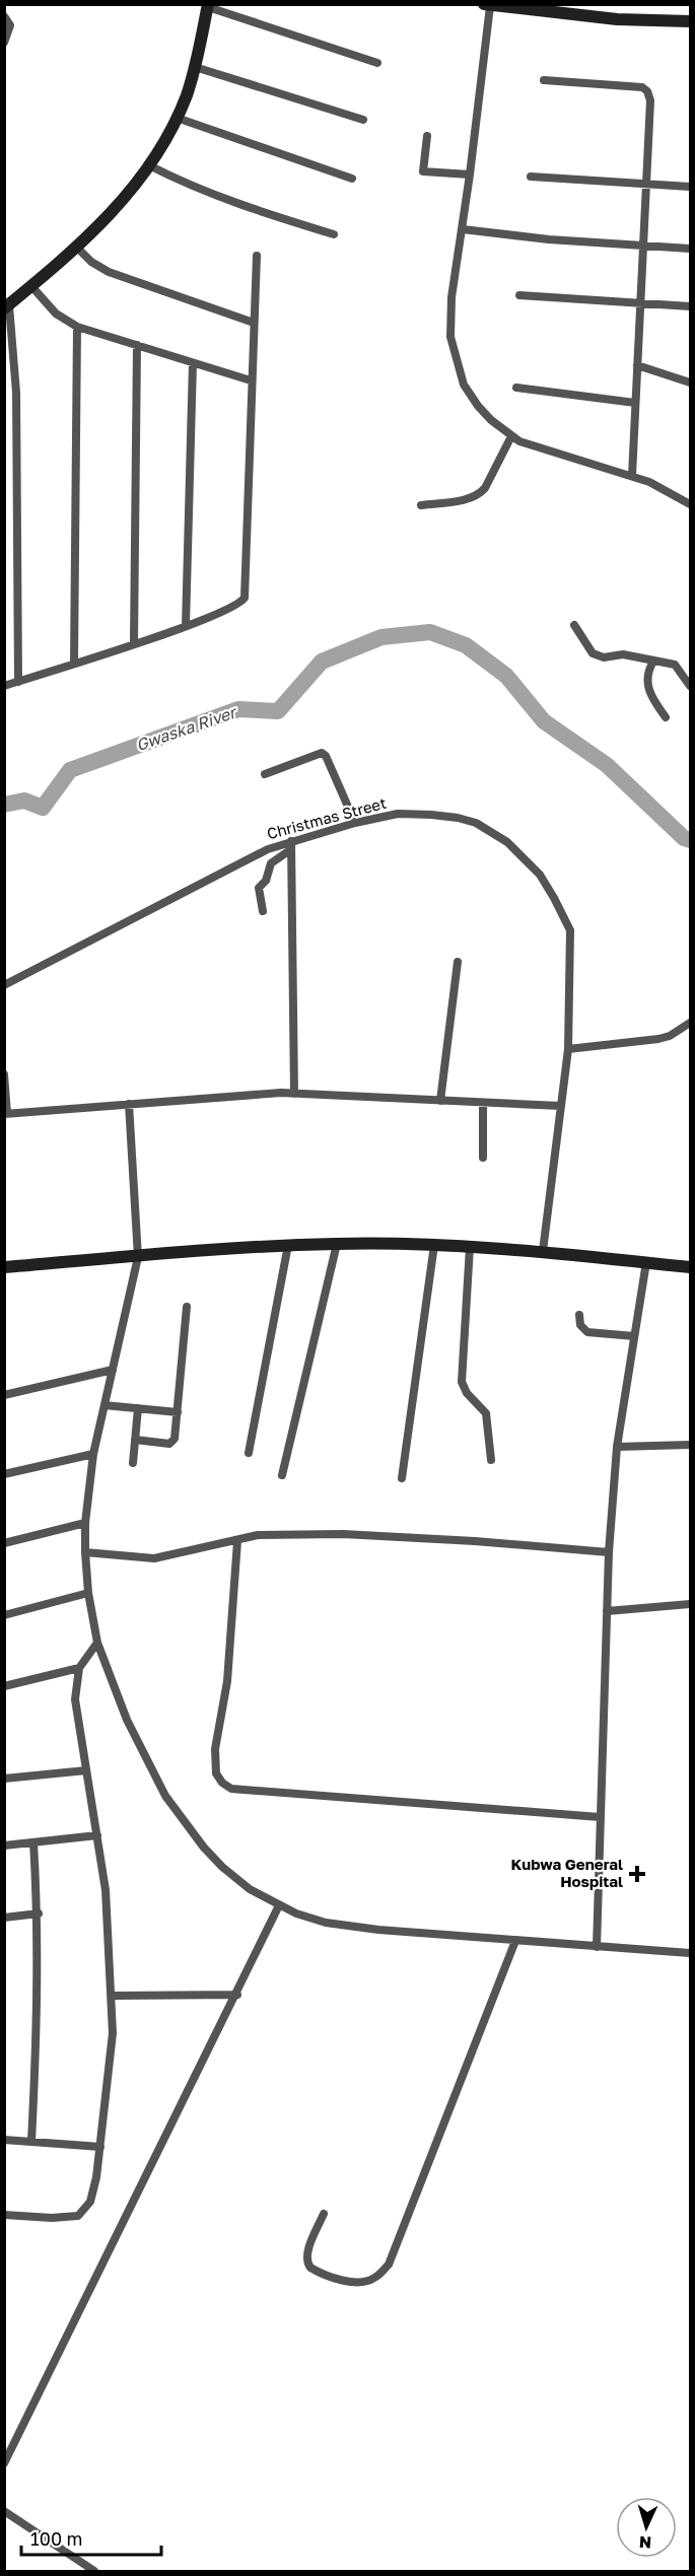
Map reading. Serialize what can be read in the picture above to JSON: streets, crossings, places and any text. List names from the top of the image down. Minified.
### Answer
{"streets":{"street":["Christmas Street"]},"water":["Gwaska River"],"places":{"health":["Kubwa General Hospital"]},"scale_bar":"100 m","north":"bottom"}
